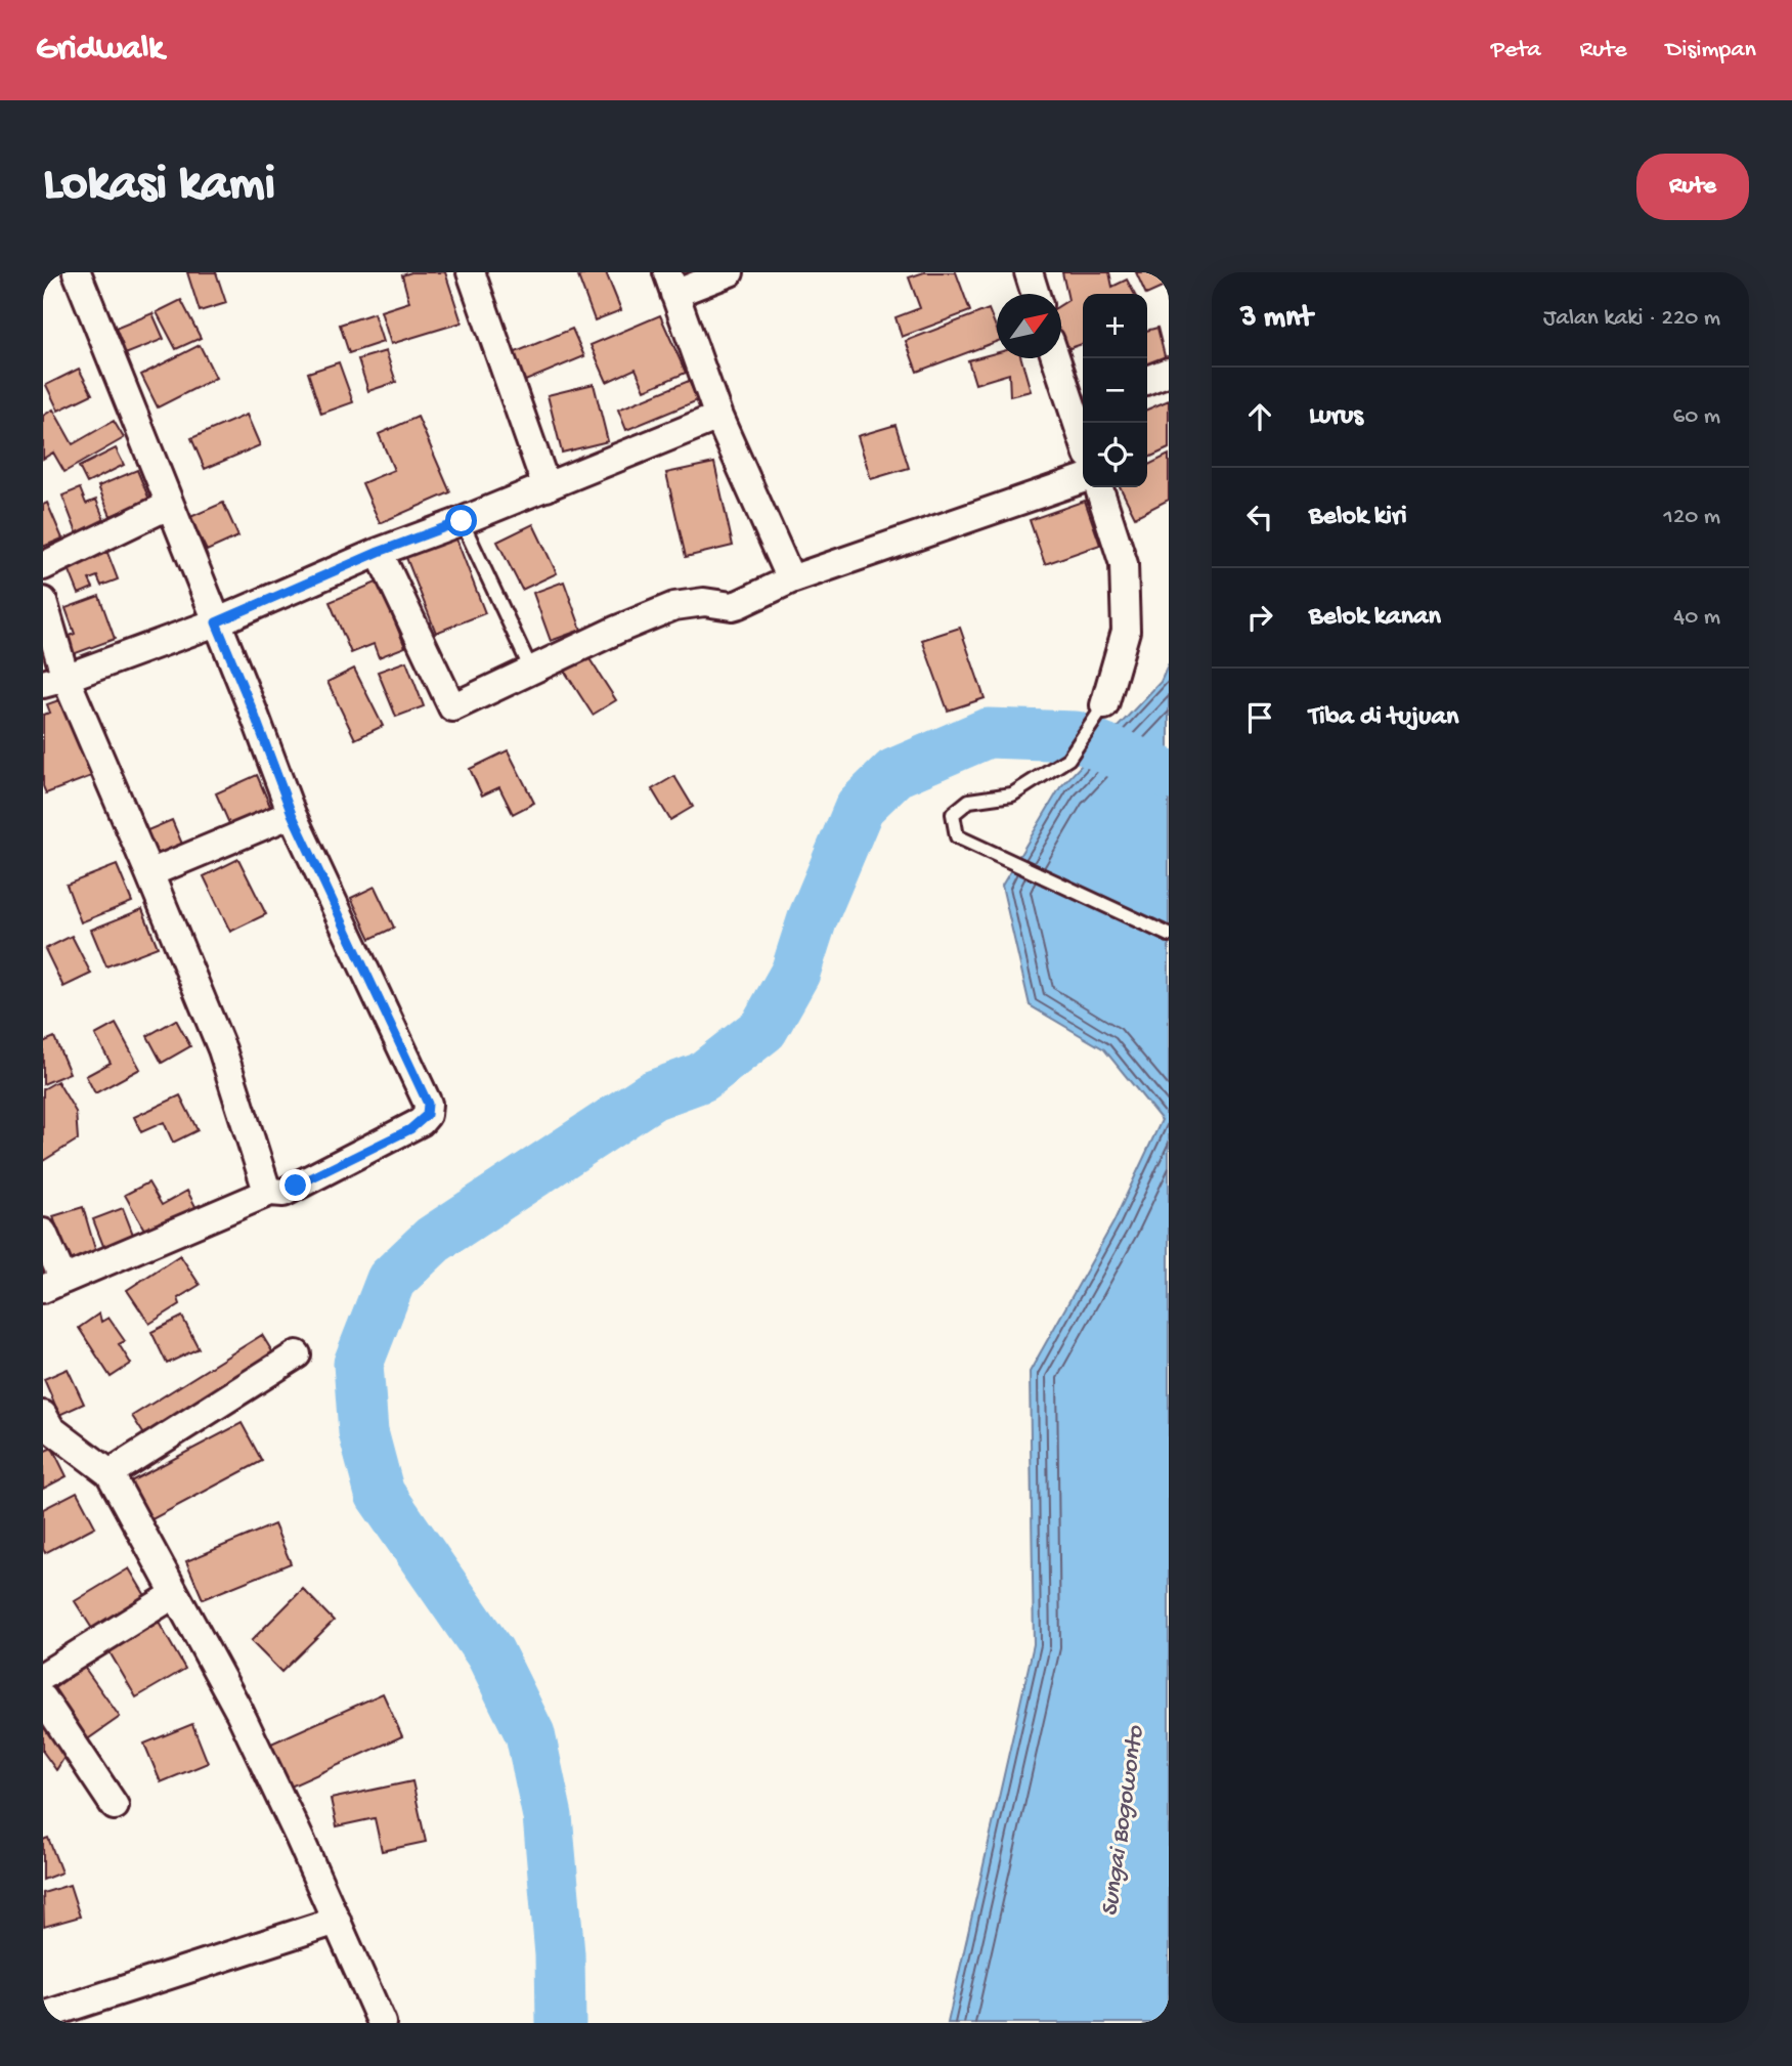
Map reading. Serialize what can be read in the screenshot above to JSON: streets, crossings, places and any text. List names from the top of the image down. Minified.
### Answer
{"water":["Sungai Bogowonto"],"north":"top right","page":{"header":"Gridwalk","nav":["Peta","Rute","Disimpan"],"buttons":"Rute","title":"Lokasi kami","heading":["3 mnt","Jalan kaki · 220 m"],"map_buttons":["+","−"],"list":[["Lurus","60 m"],["Belok kiri","120 m"],["Belok kanan","40 m"],"Tiba di tujuan"]}}
